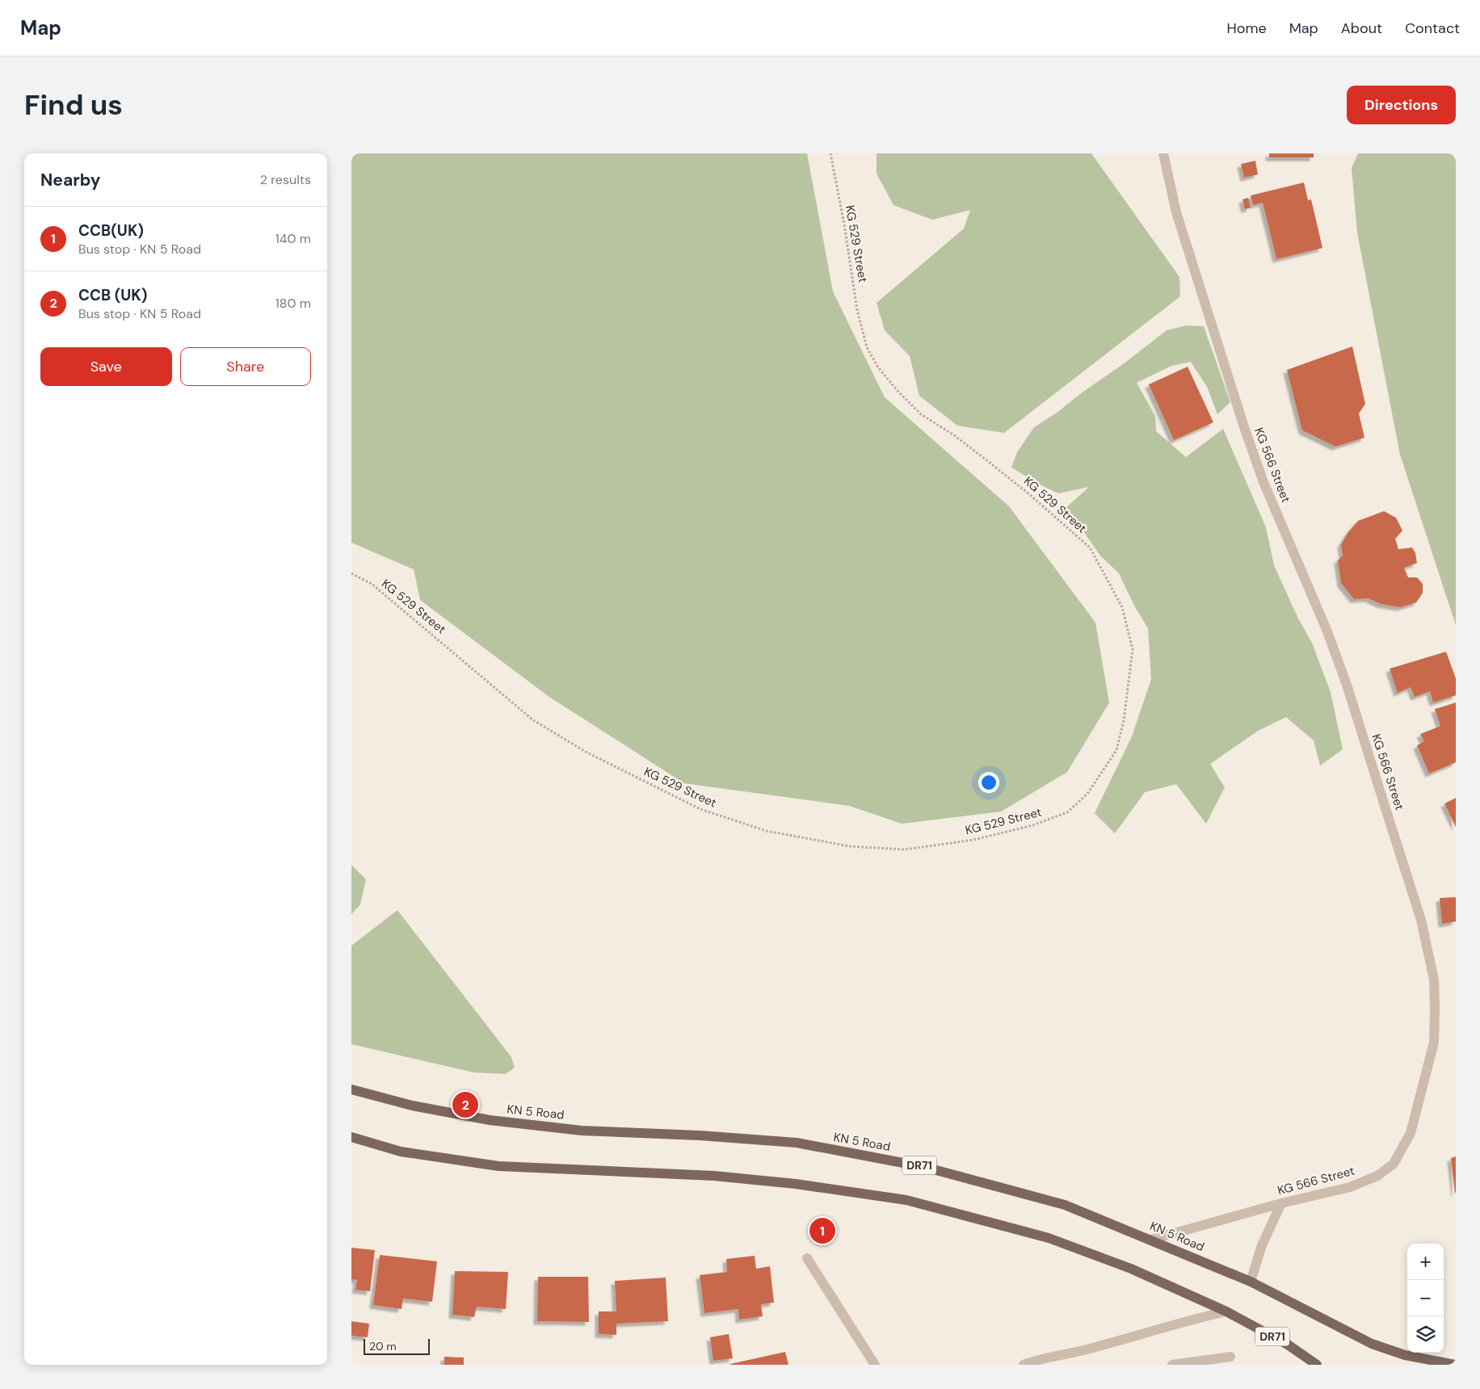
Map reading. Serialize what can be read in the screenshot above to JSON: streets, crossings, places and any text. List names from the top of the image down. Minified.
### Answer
{"streets":{"main road":["KN 5 Road","DR71"],"street":["KG 566 Street"],"path":["KG 529 Street"]},"crossings":[["KG 566 Street","KN 5 Road"]],"scale_bar":"20 m","page":{"header":"Map","nav":["Home","Map","About","Contact"],"buttons":["Directions",["Save","Share"]],"title":"Find us","heading":["Nearby","2 results"],"list":[{"mark":"1","name":"CCB(UK)","note":"Bus stop · KN 5 Road","value":"140 m"},{"mark":"2","name":"CCB (UK)","note":"Bus stop · KN 5 Road","value":"180 m"}],"pins":["2","1"],"map_buttons":["+","−"],"scale":"20 m"}}
